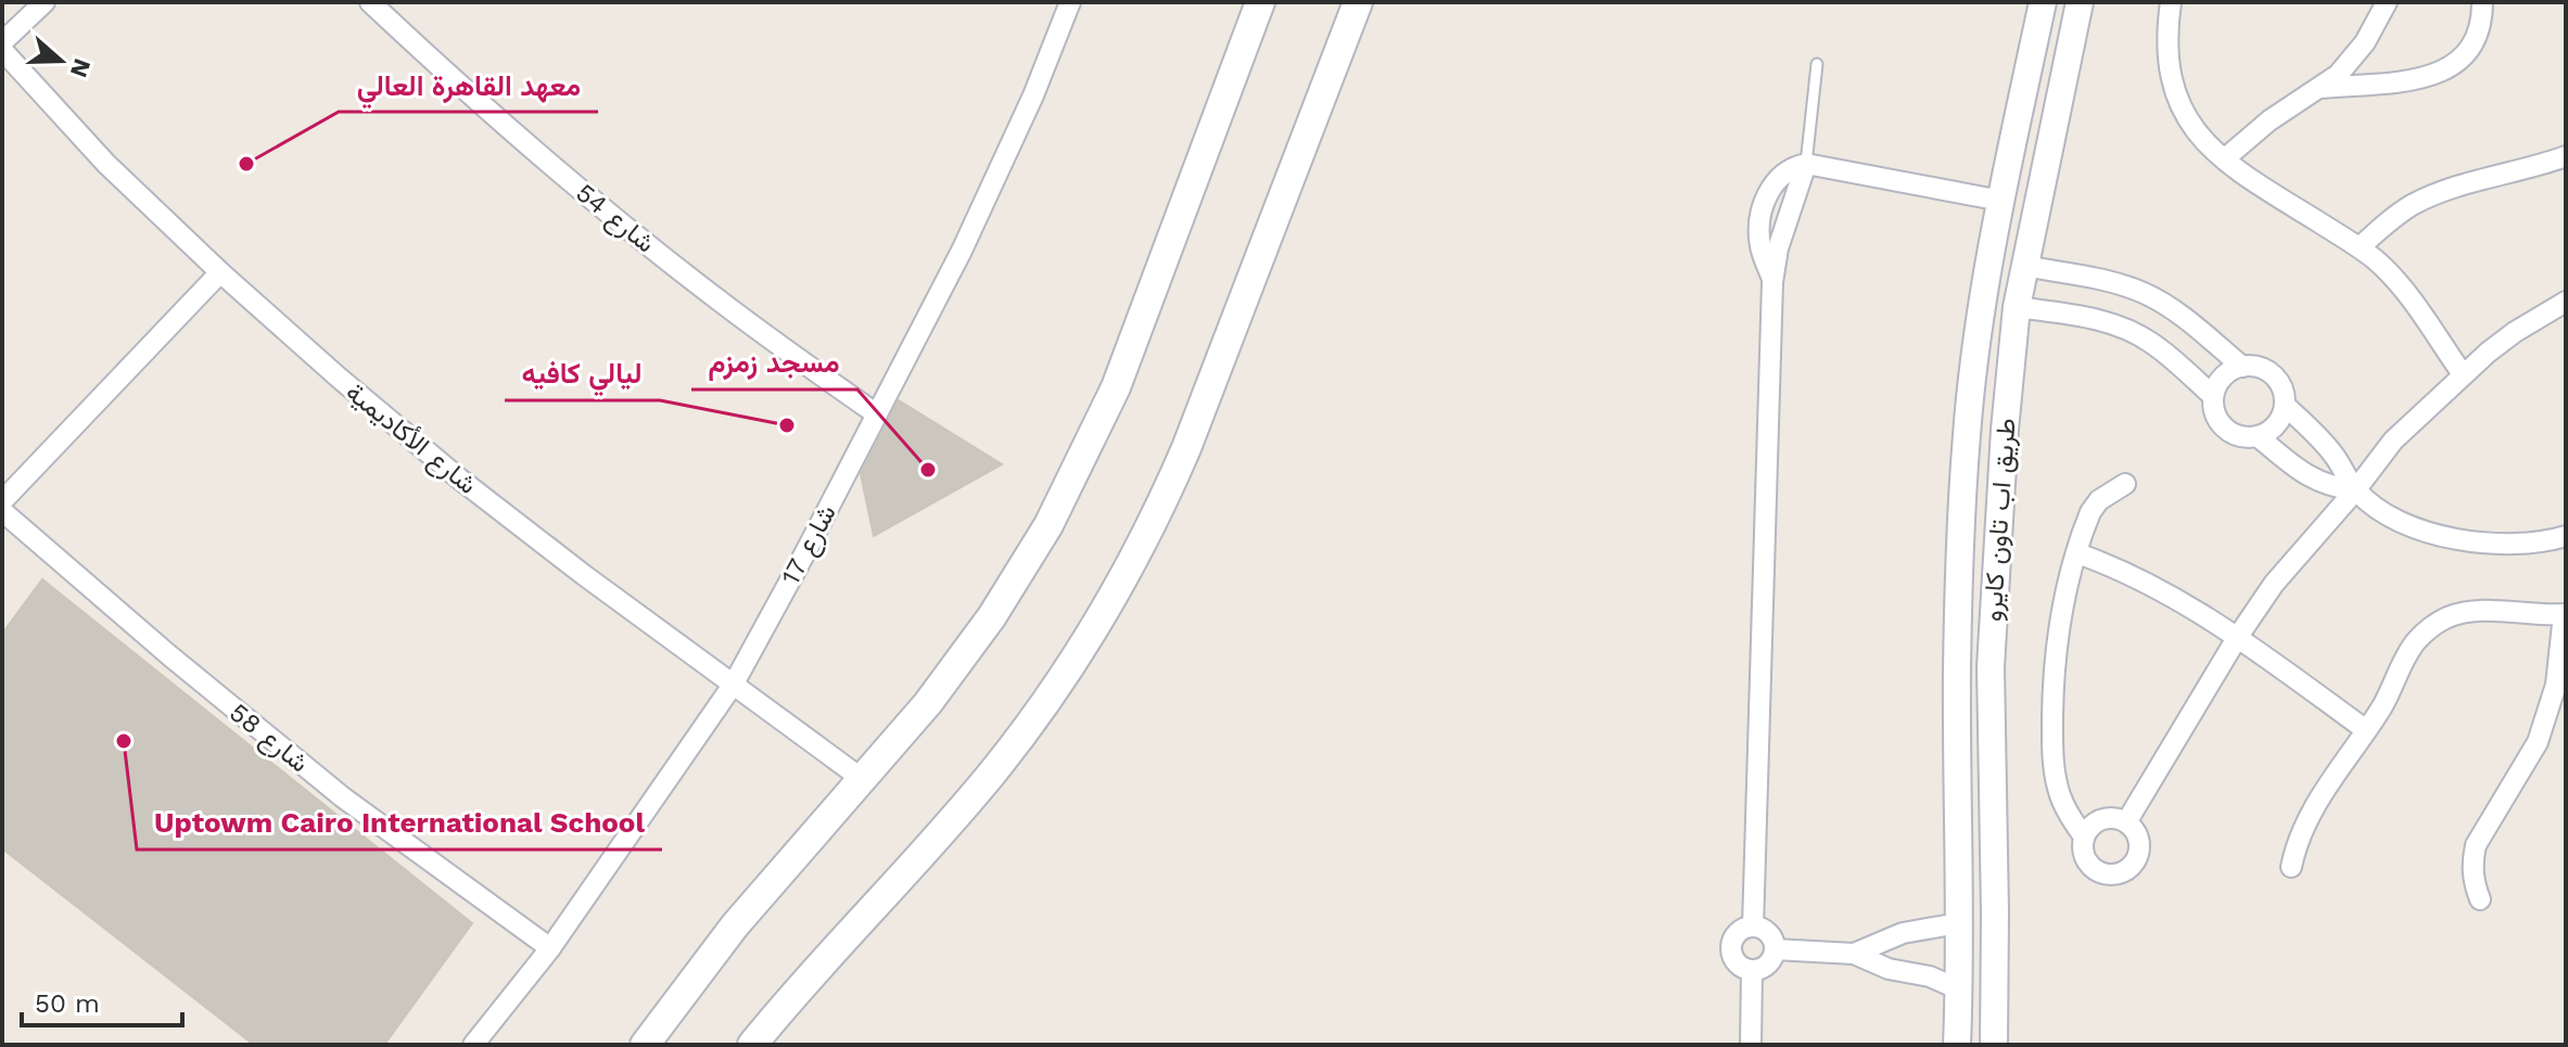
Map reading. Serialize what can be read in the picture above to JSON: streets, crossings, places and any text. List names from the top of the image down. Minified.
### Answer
{"streets":{"street":["شارع 54","شارع الأكاديمية","طريق اب تاون كايرو","شارع 17","شارع 58"]},"crossings":[["شارع 54","شارع 17"],["شارع الأكاديمية","شارع 17"],["شارع 17","شارع 58"]],"places":["معهد القاهرة العالي","ليالي كافيه","مسجد زمزم","Uptowm Cairo International School"],"scale_bar":"50 m","north":"right"}
